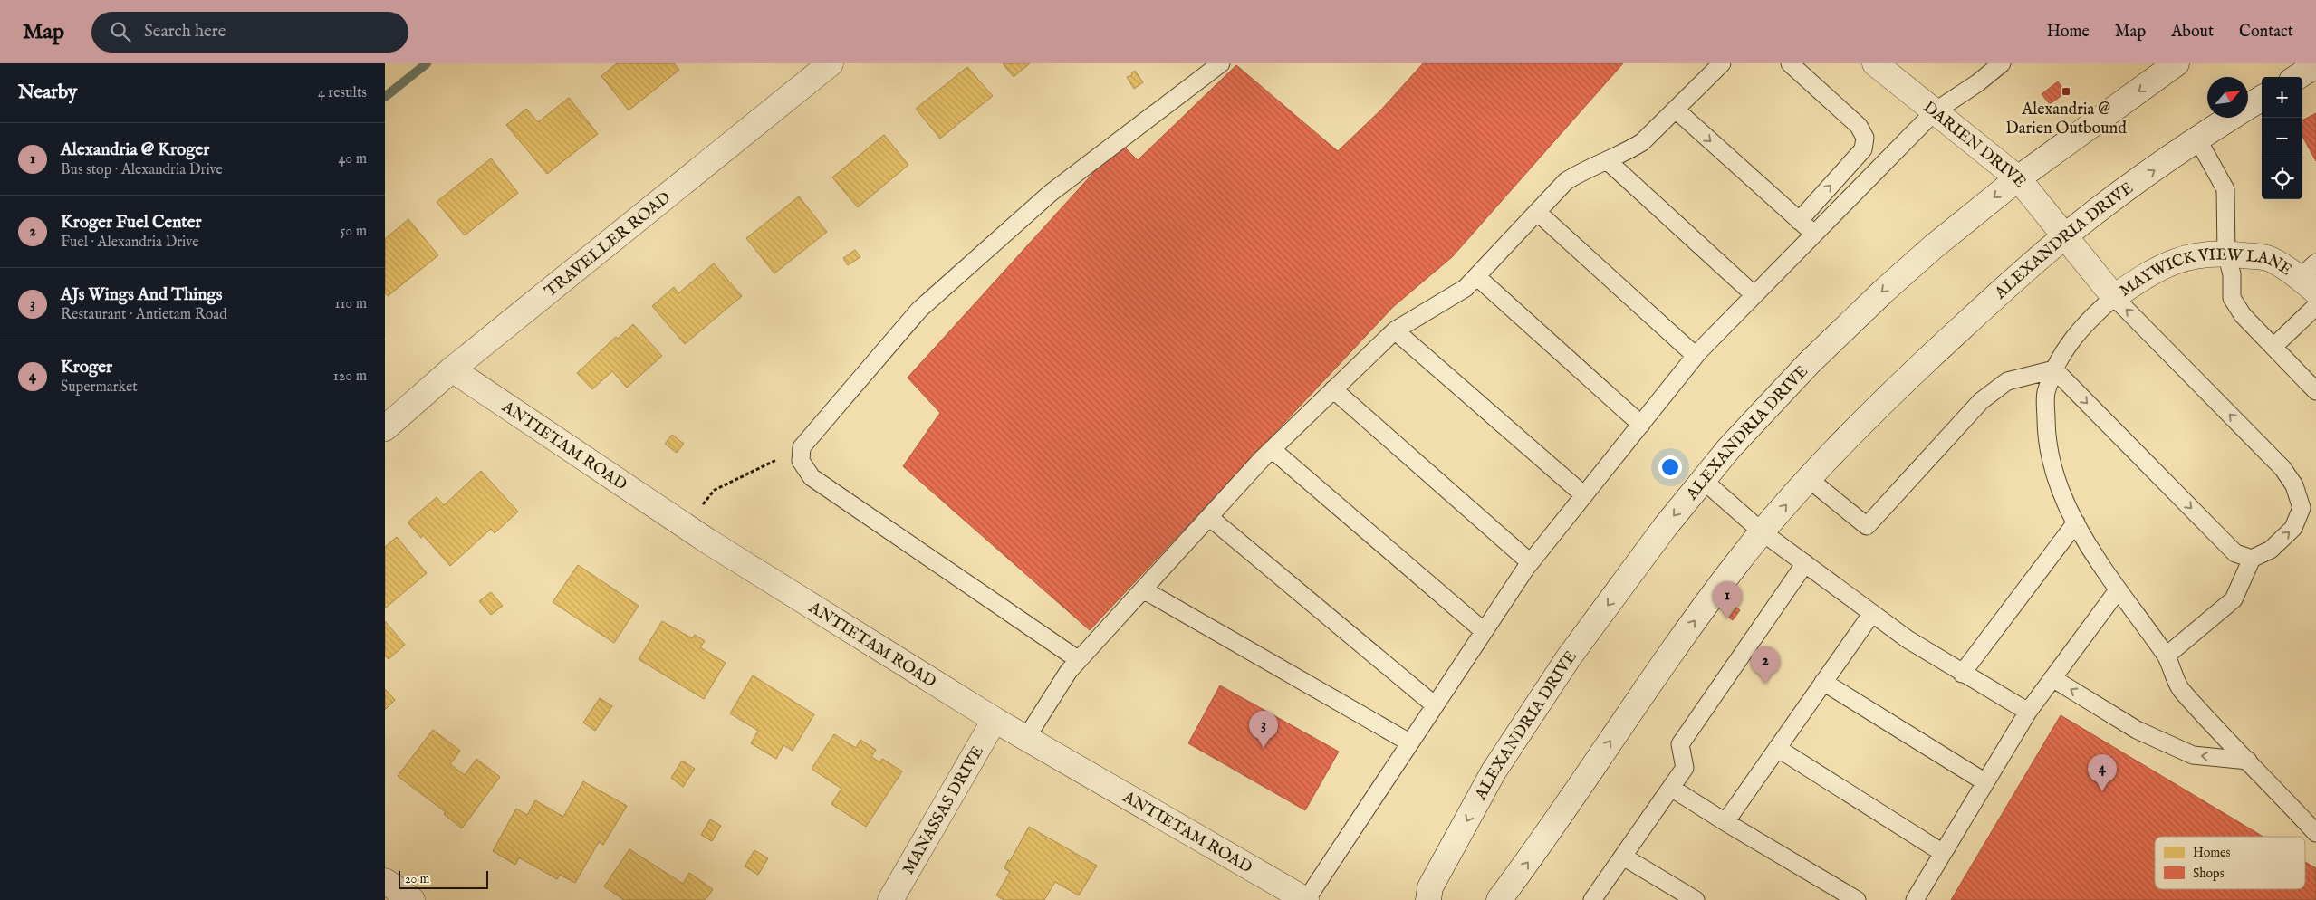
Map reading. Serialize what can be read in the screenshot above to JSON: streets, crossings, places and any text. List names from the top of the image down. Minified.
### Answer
{"streets":{"street":["DARIEN DRIVE","ALEXANDRIA DRIVE","TRAVELLER ROAD","MAYWICK VIEW LANE","ANTIETAM ROAD","MANASSAS DRIVE"]},"crossings":[["DARIEN DRIVE","ALEXANDRIA DRIVE"],["DARIEN DRIVE","MAYWICK VIEW LANE"],["ALEXANDRIA DRIVE","MAYWICK VIEW LANE"],["TRAVELLER ROAD","ANTIETAM ROAD"],["ANTIETAM ROAD","MANASSAS DRIVE"]],"places":{"transit":["Alexandria @ Darien Outbound"]},"legend":["Homes","Shops"],"scale_bar":"20 m","north":"top right","page":{"header":"Map","search":"Search here","nav":["Home","Map","About","Contact"],"heading":["Nearby","4 results"],"map_buttons":["+","−"],"list":[{"mark":"1","name":"Alexandria @ Kroger","note":"Bus stop · Alexandria Drive","value":"40 m"},{"mark":"2","name":"Kroger Fuel Center","note":"Fuel · Alexandria Drive","value":"50 m"},{"mark":"3","name":"AJs Wings And Things","note":"Restaurant · Antietam Road","value":"110 m"},{"mark":"4","name":"Kroger","note":"Supermarket","value":"120 m"}],"pins":["1","2","3","4"],"scale":"20 m"}}
